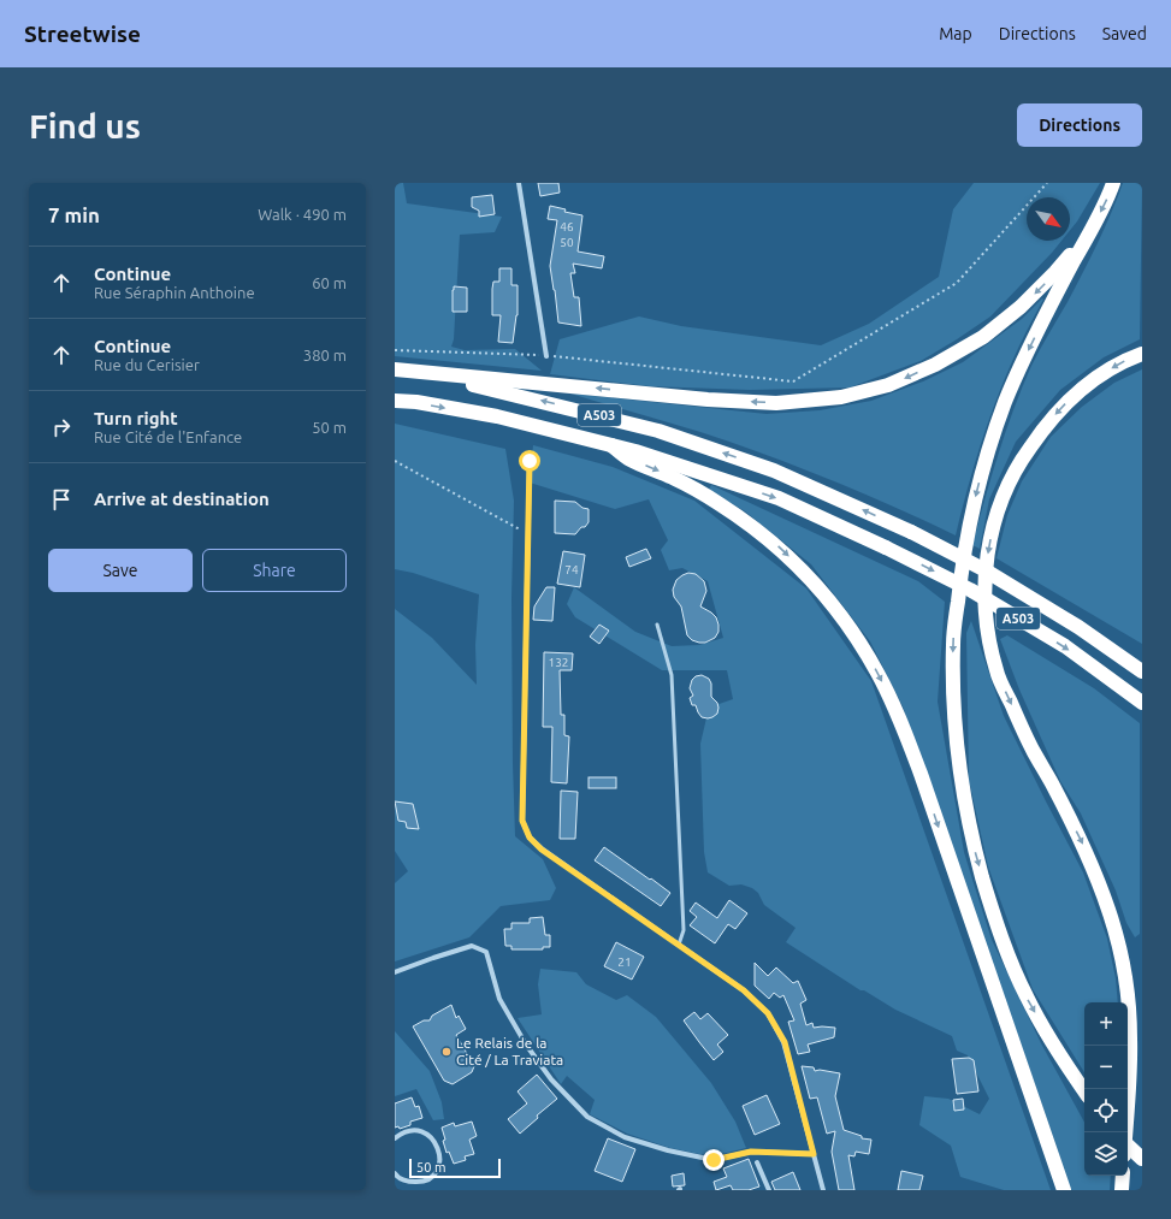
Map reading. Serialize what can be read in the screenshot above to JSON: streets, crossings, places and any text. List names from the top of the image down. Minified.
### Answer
{"streets":{"highway":["A503"]},"places":["Le Relais de la Cité / La Traviata"],"house_numbers":["46","50","74","132","21"],"scale_bar":"50 m","north":"bottom right","page":{"header":"Streetwise","nav":["Map","Directions","Saved"],"buttons":["Directions",["Save","Share"]],"title":"Find us","heading":["7 min","Walk · 490 m"],"list":[["Continue","Rue Séraphin Anthoine","60 m"],["Continue","Rue du Cerisier","380 m"],["Turn right","Rue Cité de l'Enfance","50 m"],"Arrive at destination"],"map_buttons":["+","−"],"scale":"50 m"}}
